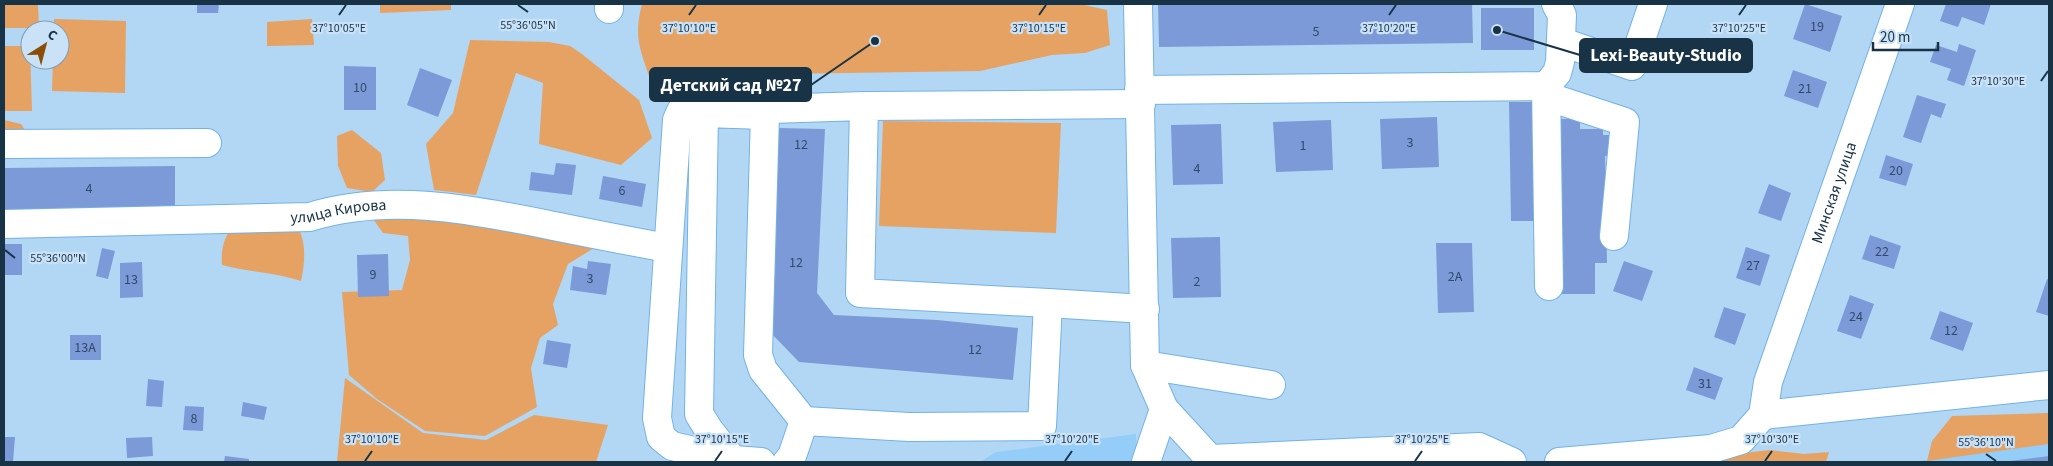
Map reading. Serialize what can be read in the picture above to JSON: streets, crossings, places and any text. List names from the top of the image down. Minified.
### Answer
{"streets":{"street":["Минская улица","улица Кирова"]},"places":["Lexi-Beauty-Studio","Детский сад №27"],"house_numbers":["19","5","10","21","3","12","1","4","20","4","6","22","12","27","9","2А","3","13","2","24","12","13А","12","31","8"],"scale_bar":"20 m","north":"top right","coordinates":["55°36'05\"N","37°10'05\"E","37°10'10\"E","37°10'15\"E","37°10'20\"E","37°10'25\"E","37°10'30\"E","55°36'00\"N","55°36'10\"N"]}
